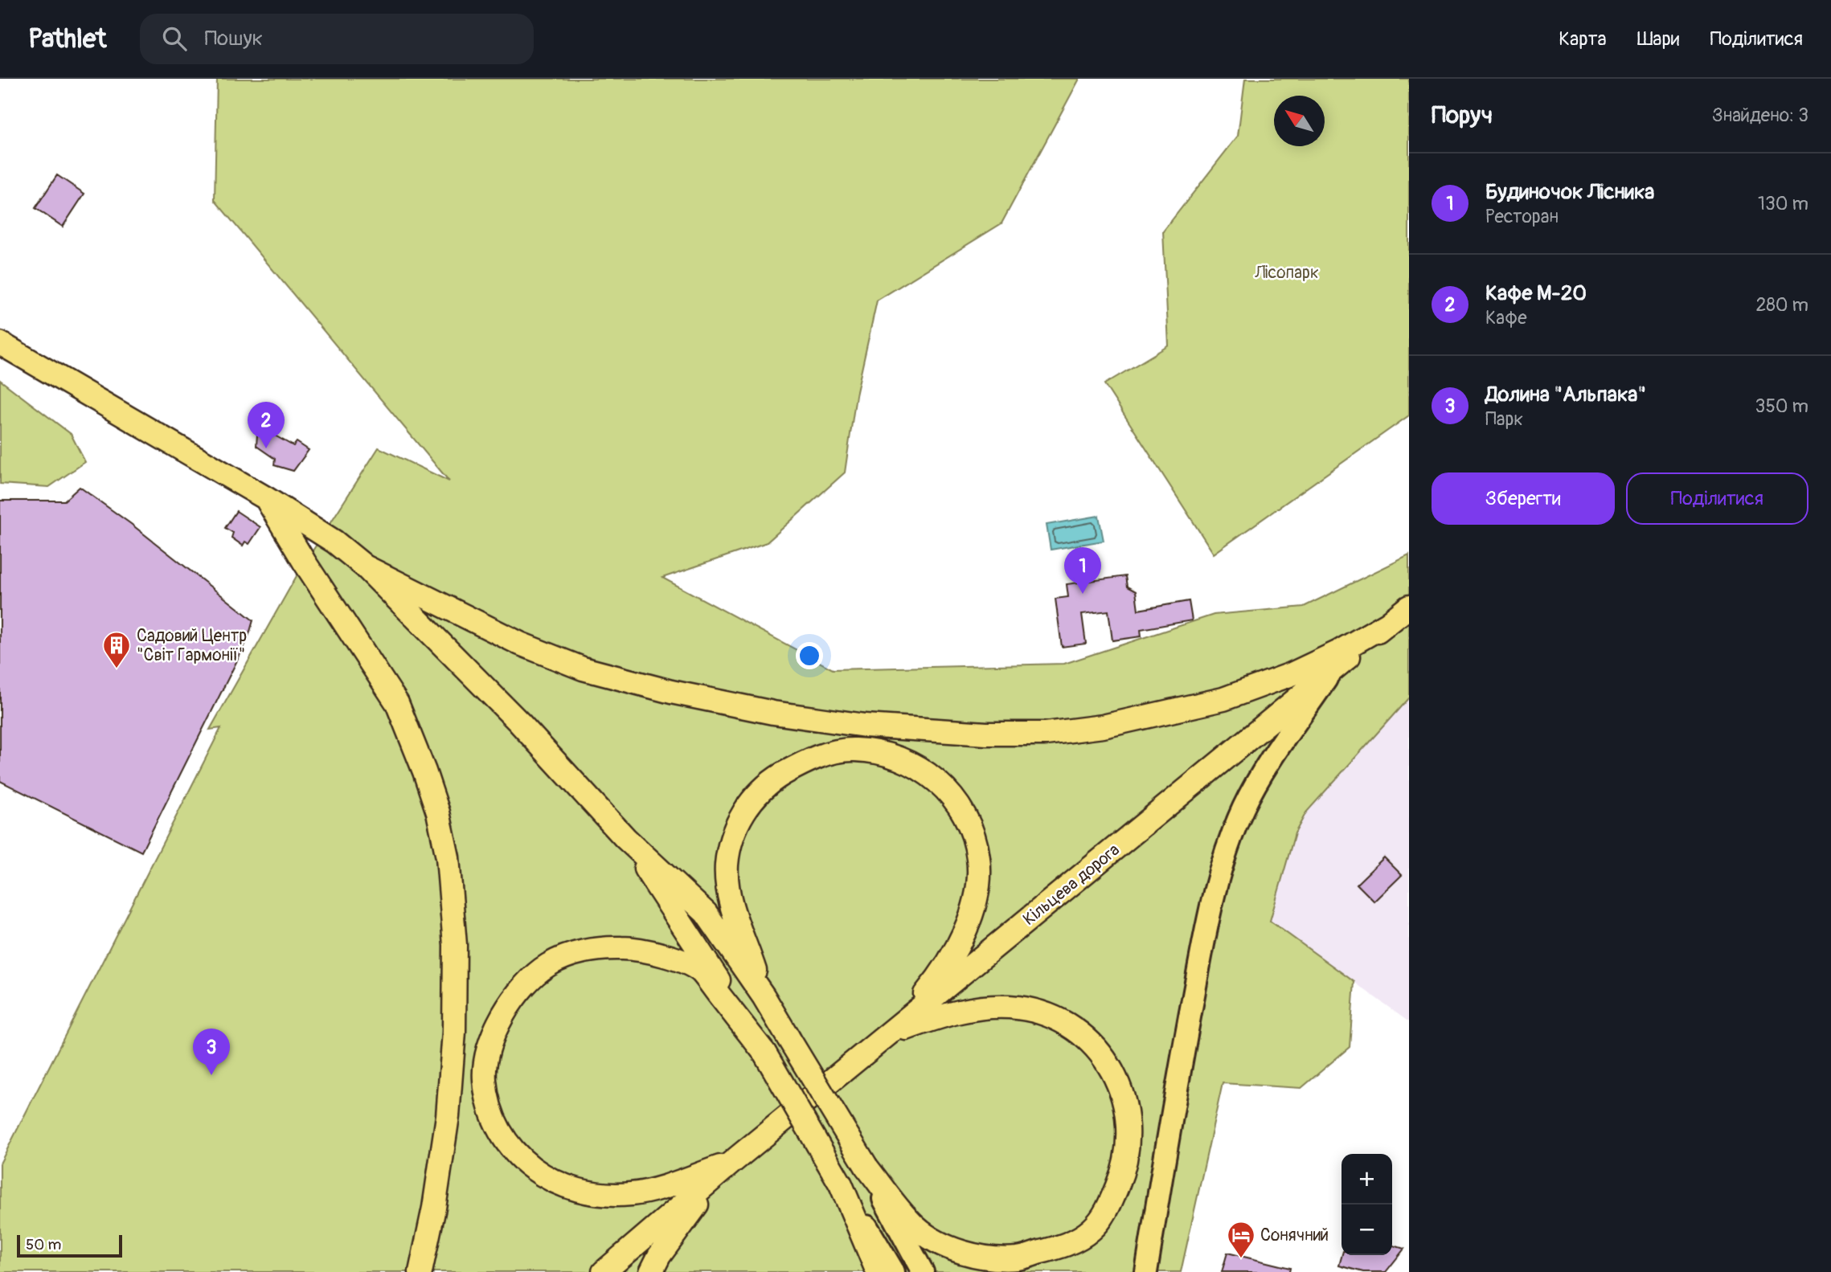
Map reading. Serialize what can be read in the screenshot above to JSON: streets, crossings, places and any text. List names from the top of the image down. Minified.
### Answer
{"streets":{"highway":["Кільцева дорога"]},"parks":["Лісопарк"],"places":{"building":["Садовий Центр \"Світ Гармонії\""],"hotel":["Сонячний"]},"scale_bar":"50 m","north":"top left","page":{"header":"Pathlet","search":"Пошук","nav":["Карта","Шари","Поділитися"],"heading":["Поруч","Знайдено: 3"],"list":[{"mark":"1","name":"Будиночок Лісника","note":"Ресторан","value":"130 m"},{"mark":"2","name":"Кафе М-20","note":"Кафе","value":"280 m"},{"mark":"3","name":"Долина \"Альпака\"","note":"Парк","value":"350 m"}],"pins":["2","1","3"],"buttons":["Зберегти","Поділитися"],"map_buttons":["+","−"],"scale":"50 m"}}
